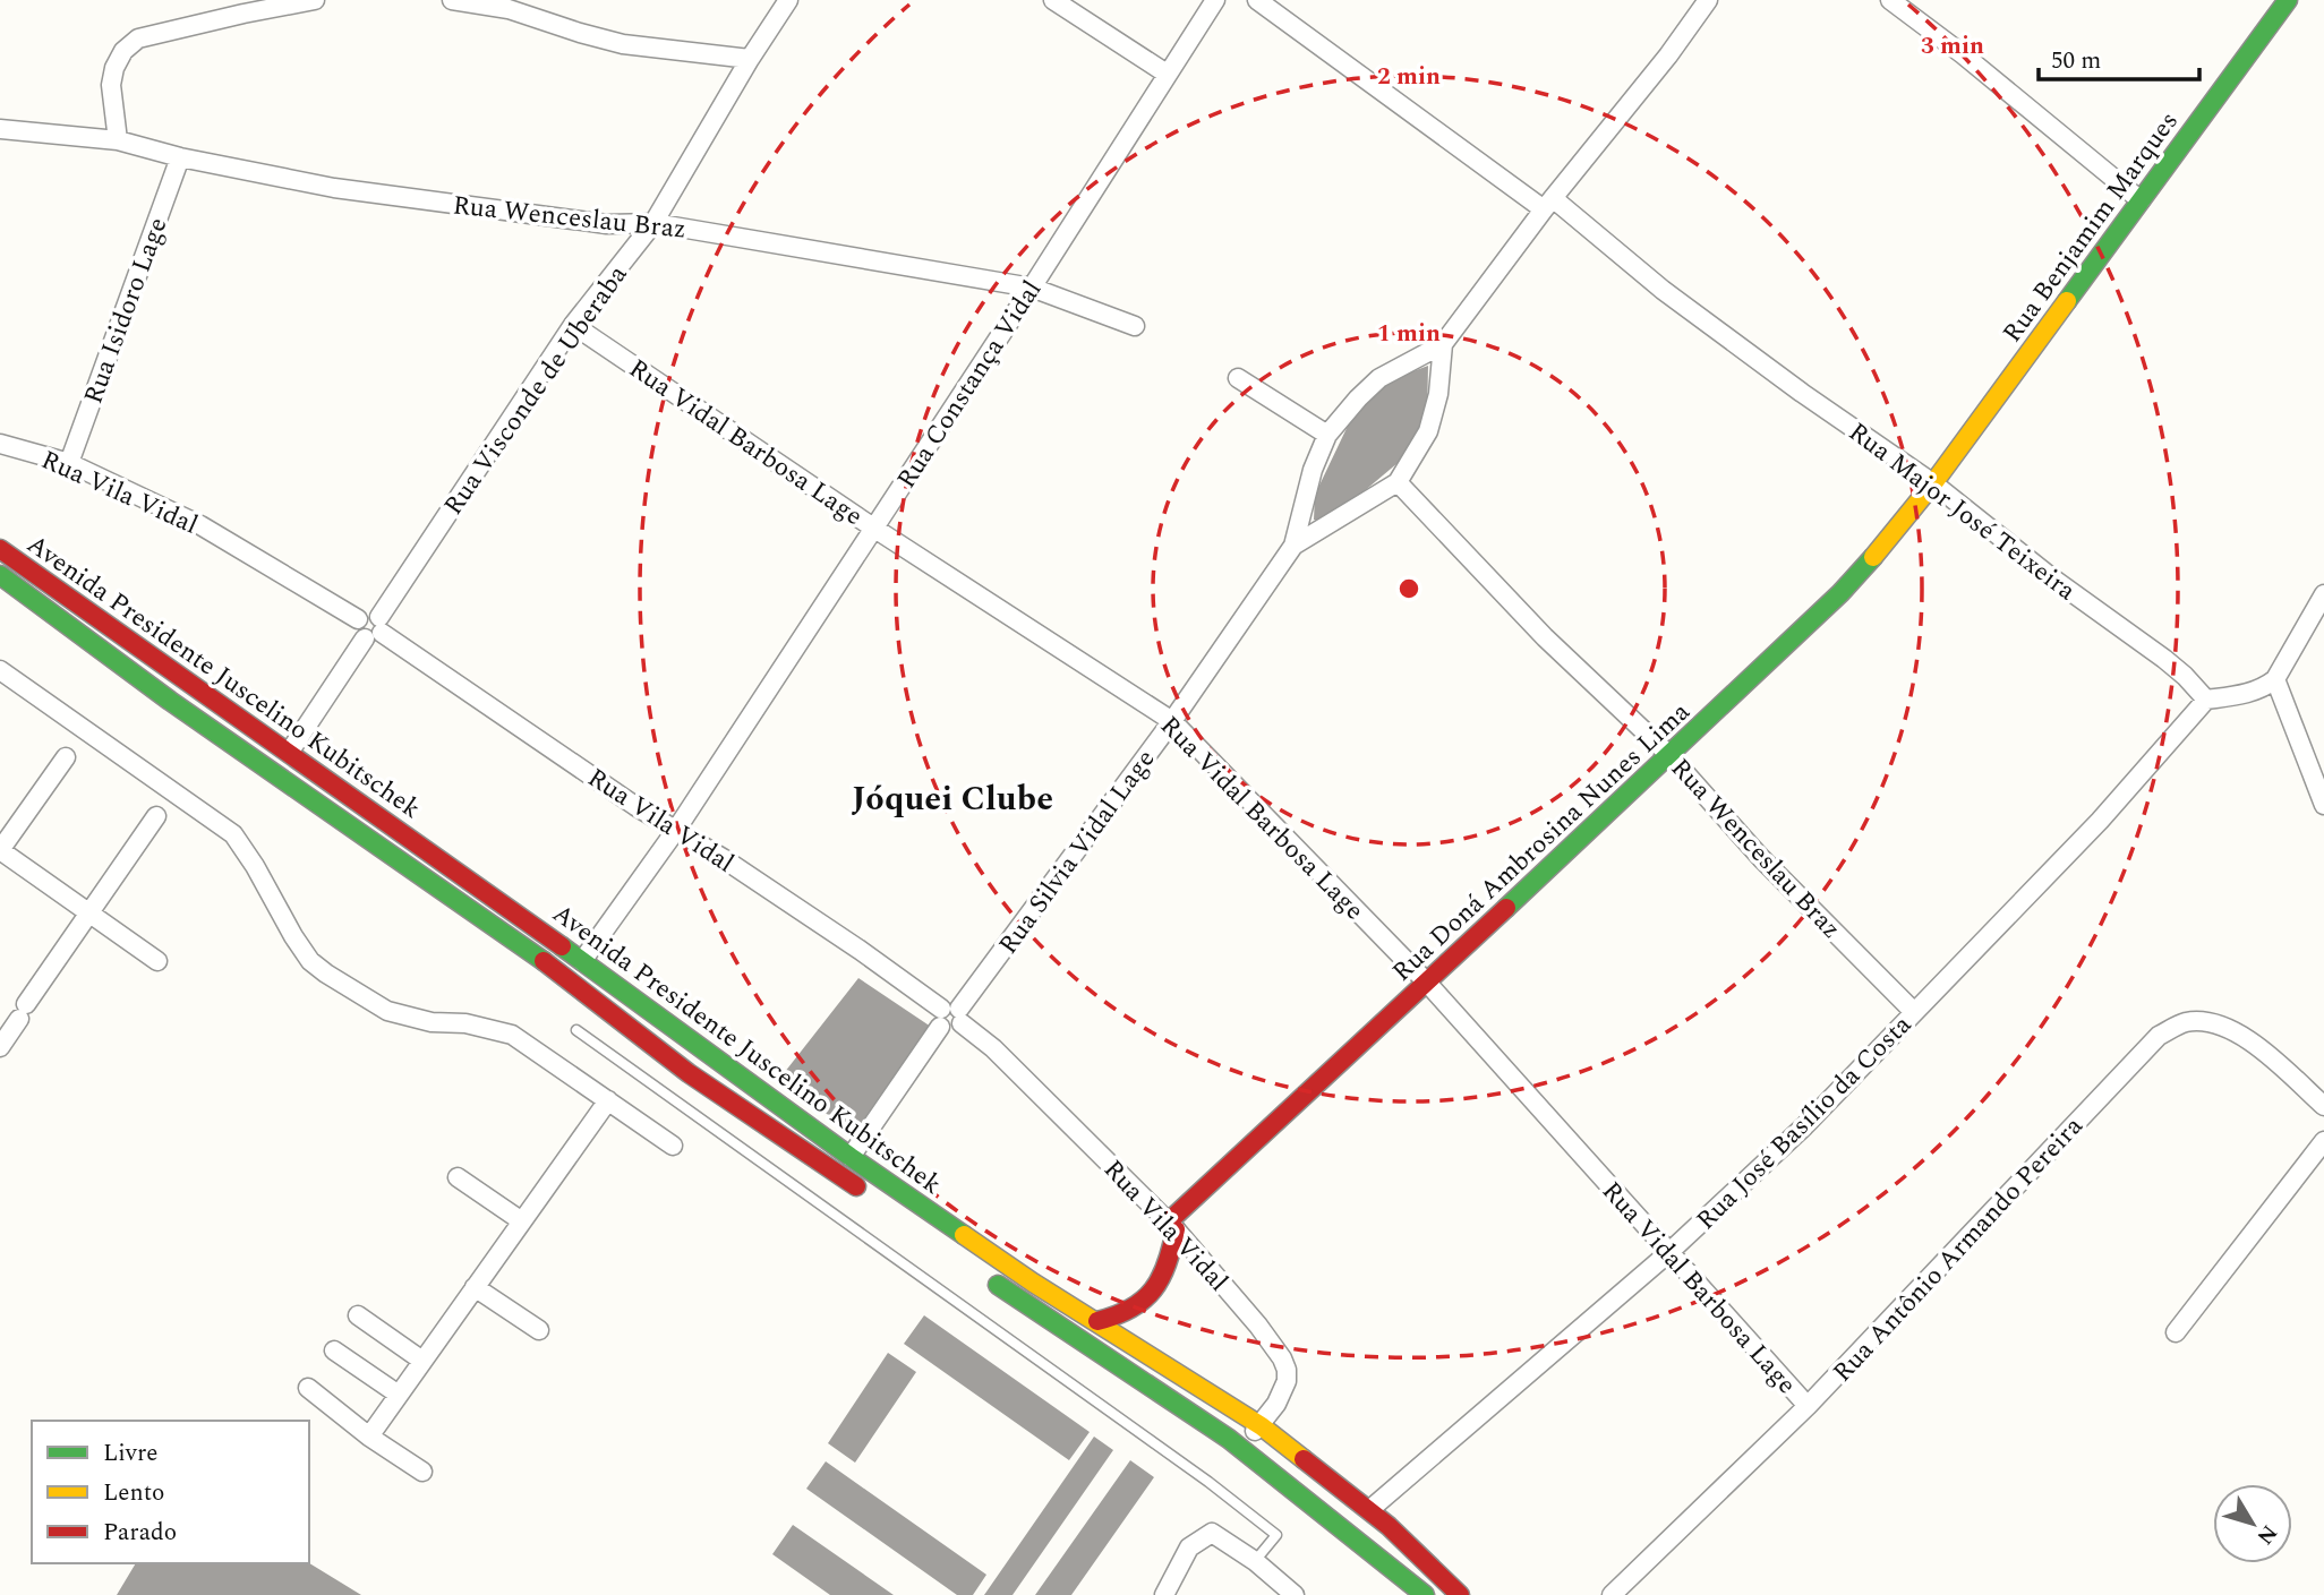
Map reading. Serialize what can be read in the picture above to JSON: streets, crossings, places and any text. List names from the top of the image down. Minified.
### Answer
{"streets":{"main road":["Rua Benjamim Marques","Avenida Presidente Juscelino Kubitschek","Rua Doná Ambrosina Nunes Lima"],"street":["Rua Wenceslau Braz","Rua Isidoro Lage","Rua Constança Vidal","Rua Visconde de Uberaba","Rua Vidal Barbosa Lage","Rua Vila Vidal","Rua Major José Teixeira","Rua Silvia Vidal Lage","Rua José Basílio da Costa","Rua Antônio Armando Pereira"]},"crossings":[["Rua Wenceslau Braz","Rua Isidoro Lage"],["Rua Wenceslau Braz","Rua Constança Vidal"],["Rua Wenceslau Braz","Rua Visconde de Uberaba"],["Rua Wenceslau Braz","Rua Doná Ambrosina Nunes Lima"],["Rua Wenceslau Braz","Rua Silvia Vidal Lage"],["Rua Wenceslau Braz","Rua José Basílio da Costa"],["Rua Benjamim Marques","Rua Major José Teixeira"],["Rua Benjamim Marques","Rua Doná Ambrosina Nunes Lima"],["Rua Isidoro Lage","Rua Vila Vidal"],["Rua Constança Vidal","Rua Vidal Barbosa Lage"],["Rua Constança Vidal","Rua Vila Vidal"],["Rua Constança Vidal","Avenida Presidente Juscelino Kubitschek"],["Rua Visconde de Uberaba","Rua Vidal Barbosa Lage"],["Rua Visconde de Uberaba","Rua Vila Vidal"],["Rua Visconde de Uberaba","Avenida Presidente Juscelino Kubitschek"],["Rua Vidal Barbosa Lage","Rua Doná Ambrosina Nunes Lima"],["Rua Vidal Barbosa Lage","Rua Silvia Vidal Lage"],["Rua Vidal Barbosa Lage","Rua José Basílio da Costa"],["Rua Vidal Barbosa Lage","Rua Antônio Armando Pereira"],["Rua Vila Vidal","Avenida Presidente Juscelino Kubitschek"],["Rua Vila Vidal","Rua Doná Ambrosina Nunes Lima"],["Rua Vila Vidal","Rua Silvia Vidal Lage"],["Rua Major José Teixeira","Rua Doná Ambrosina Nunes Lima"],["Rua Major José Teixeira","Rua José Basílio da Costa"],["Avenida Presidente Juscelino Kubitschek","Rua Silvia Vidal Lage"],["Avenida Presidente Juscelino Kubitschek","Rua José Basílio da Costa"]],"districts":["Jóquei Clube"],"legend":["Livre","Lento","Parado"],"scale_bar":"50 m","north":"bottom right","rings":["3 min","2 min","1 min"]}
